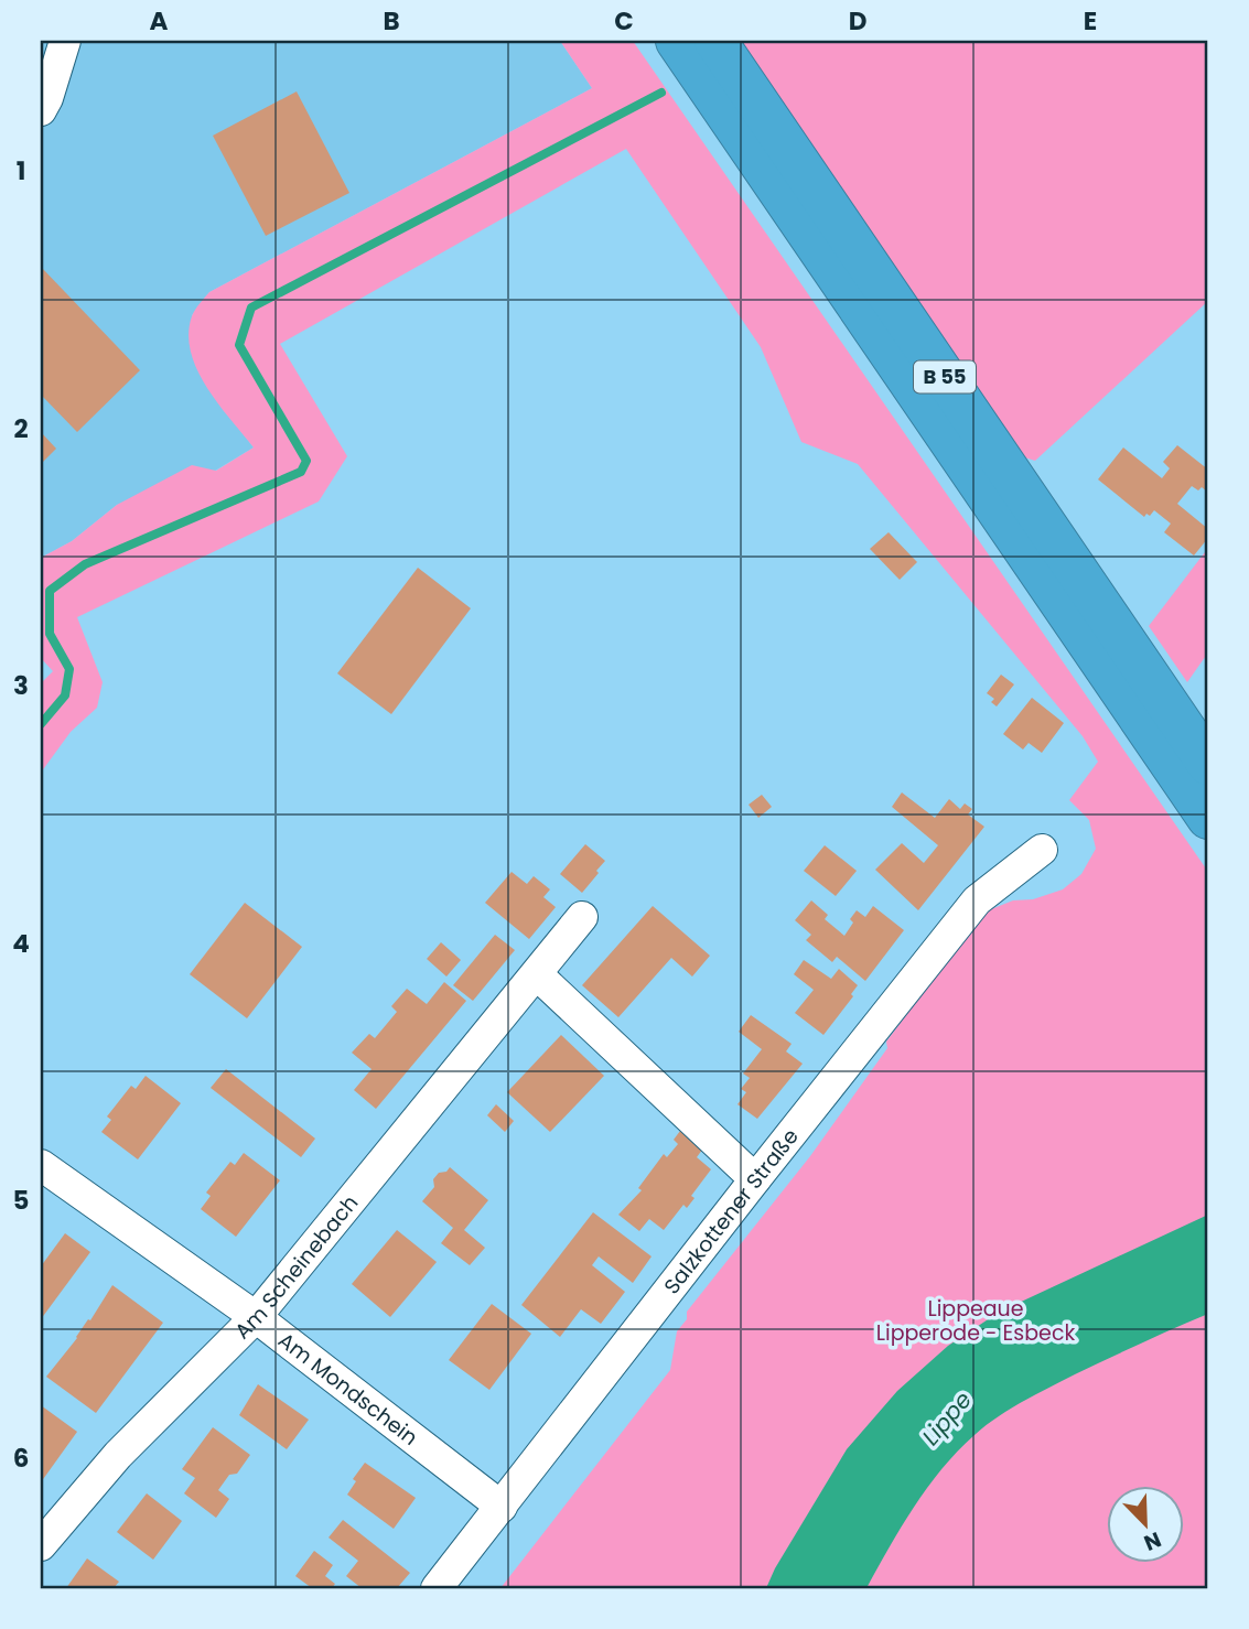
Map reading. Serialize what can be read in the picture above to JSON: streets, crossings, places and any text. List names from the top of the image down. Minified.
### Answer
{"streets":{"highway":["B 55"],"street":["Salzkottener Straße","Am Scheinebach","Am Mondschein"]},"crossings":[["Salzkottener Straße","Am Mondschein"],["Am Scheinebach","Am Mondschein"]],"water":["Lippe"],"parks":["Lippeaue Lipperode - Esbeck"],"north":"bottom right","grid":{"columns":["A","B","C","D","E"],"rows":["1","2","3","4","5","6"]}}
